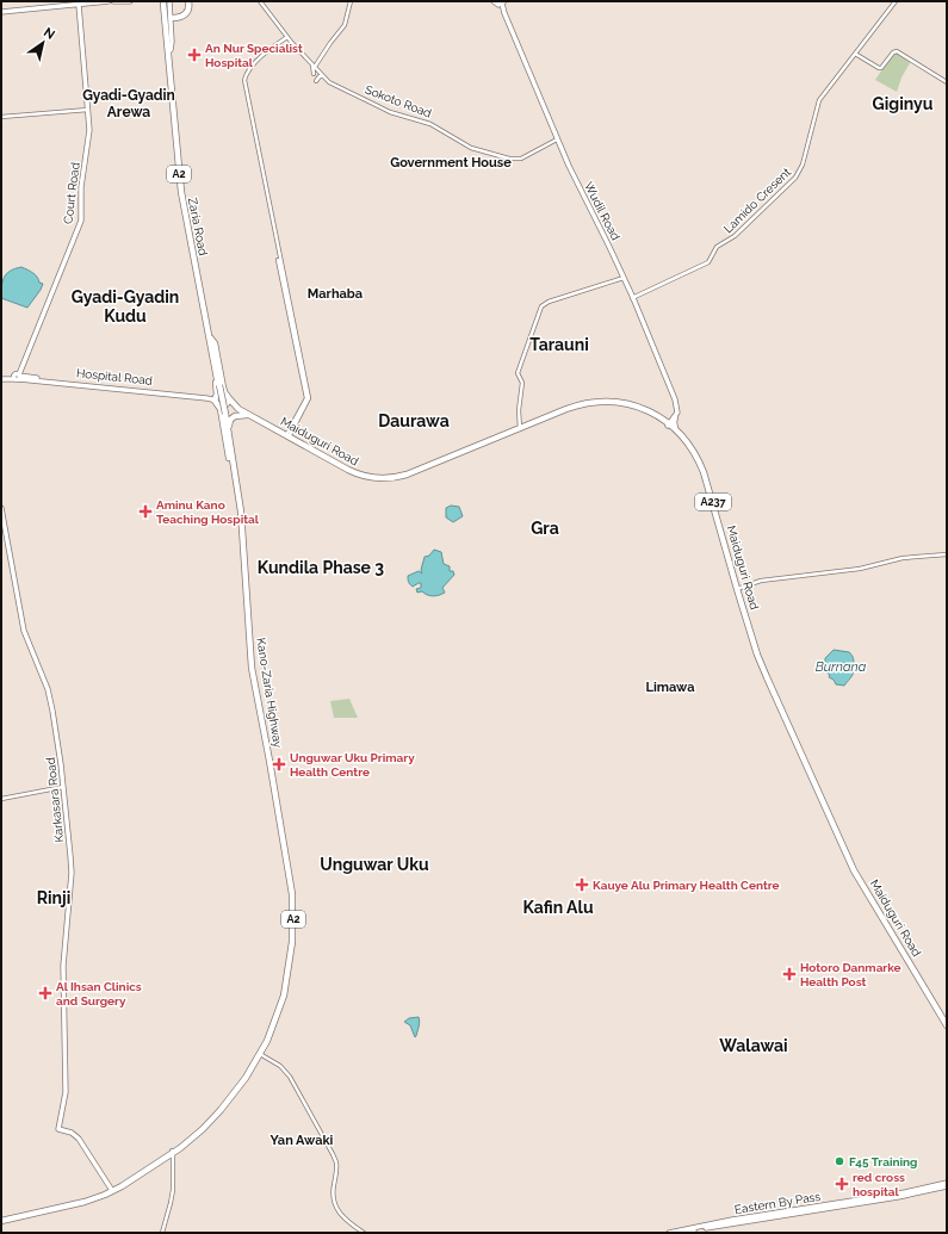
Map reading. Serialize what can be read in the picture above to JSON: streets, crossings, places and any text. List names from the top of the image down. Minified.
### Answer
{"streets":{"highway":["A2","Zaria Road","Maiduguri Road","A237","Kano-Zaria Highway"],"main road":["Court Road","Wudil Road","Hospital Road","Karkasara Road","Eastern By Pass"],"street":["Sokoto Road","Lamido Cresent"]},"crossings":[["Sokoto Road","Wudil Road"],["A2","Zaria Road"],["A2","Kano-Zaria Highway"],["Court Road","Hospital Road"],["Lamido Cresent","Wudil Road"],["Zaria Road","Maiduguri Road"],["Zaria Road","Kano-Zaria Highway"],["Maiduguri Road","Kano-Zaria Highway"],["Kano-Zaria Highway","Karkasara Road"]],"districts":["Gyadi-Gyadin Arewa","Giginyu","Government House","Marhaba","Gyadi-Gyadin Kudu","Tarauni","Daurawa","Gra","Kundila Phase 3","Limawa","Unguwar Uku","Rinji","Kafin Alu","Walawai","Yan Awaki"],"water":["Burnana"],"places":{"health":["An Nur Specialist Hospital","Aminu Kano Teaching Hospital","Unguwar Uku Primary Health Centre","Kauye Alu Primary Health Centre","Hotoro Danmarke Health Post","Al Ihsan Clinics and Surgery","red cross hospital"],"other":["F45 Training"]},"north":"top right"}
